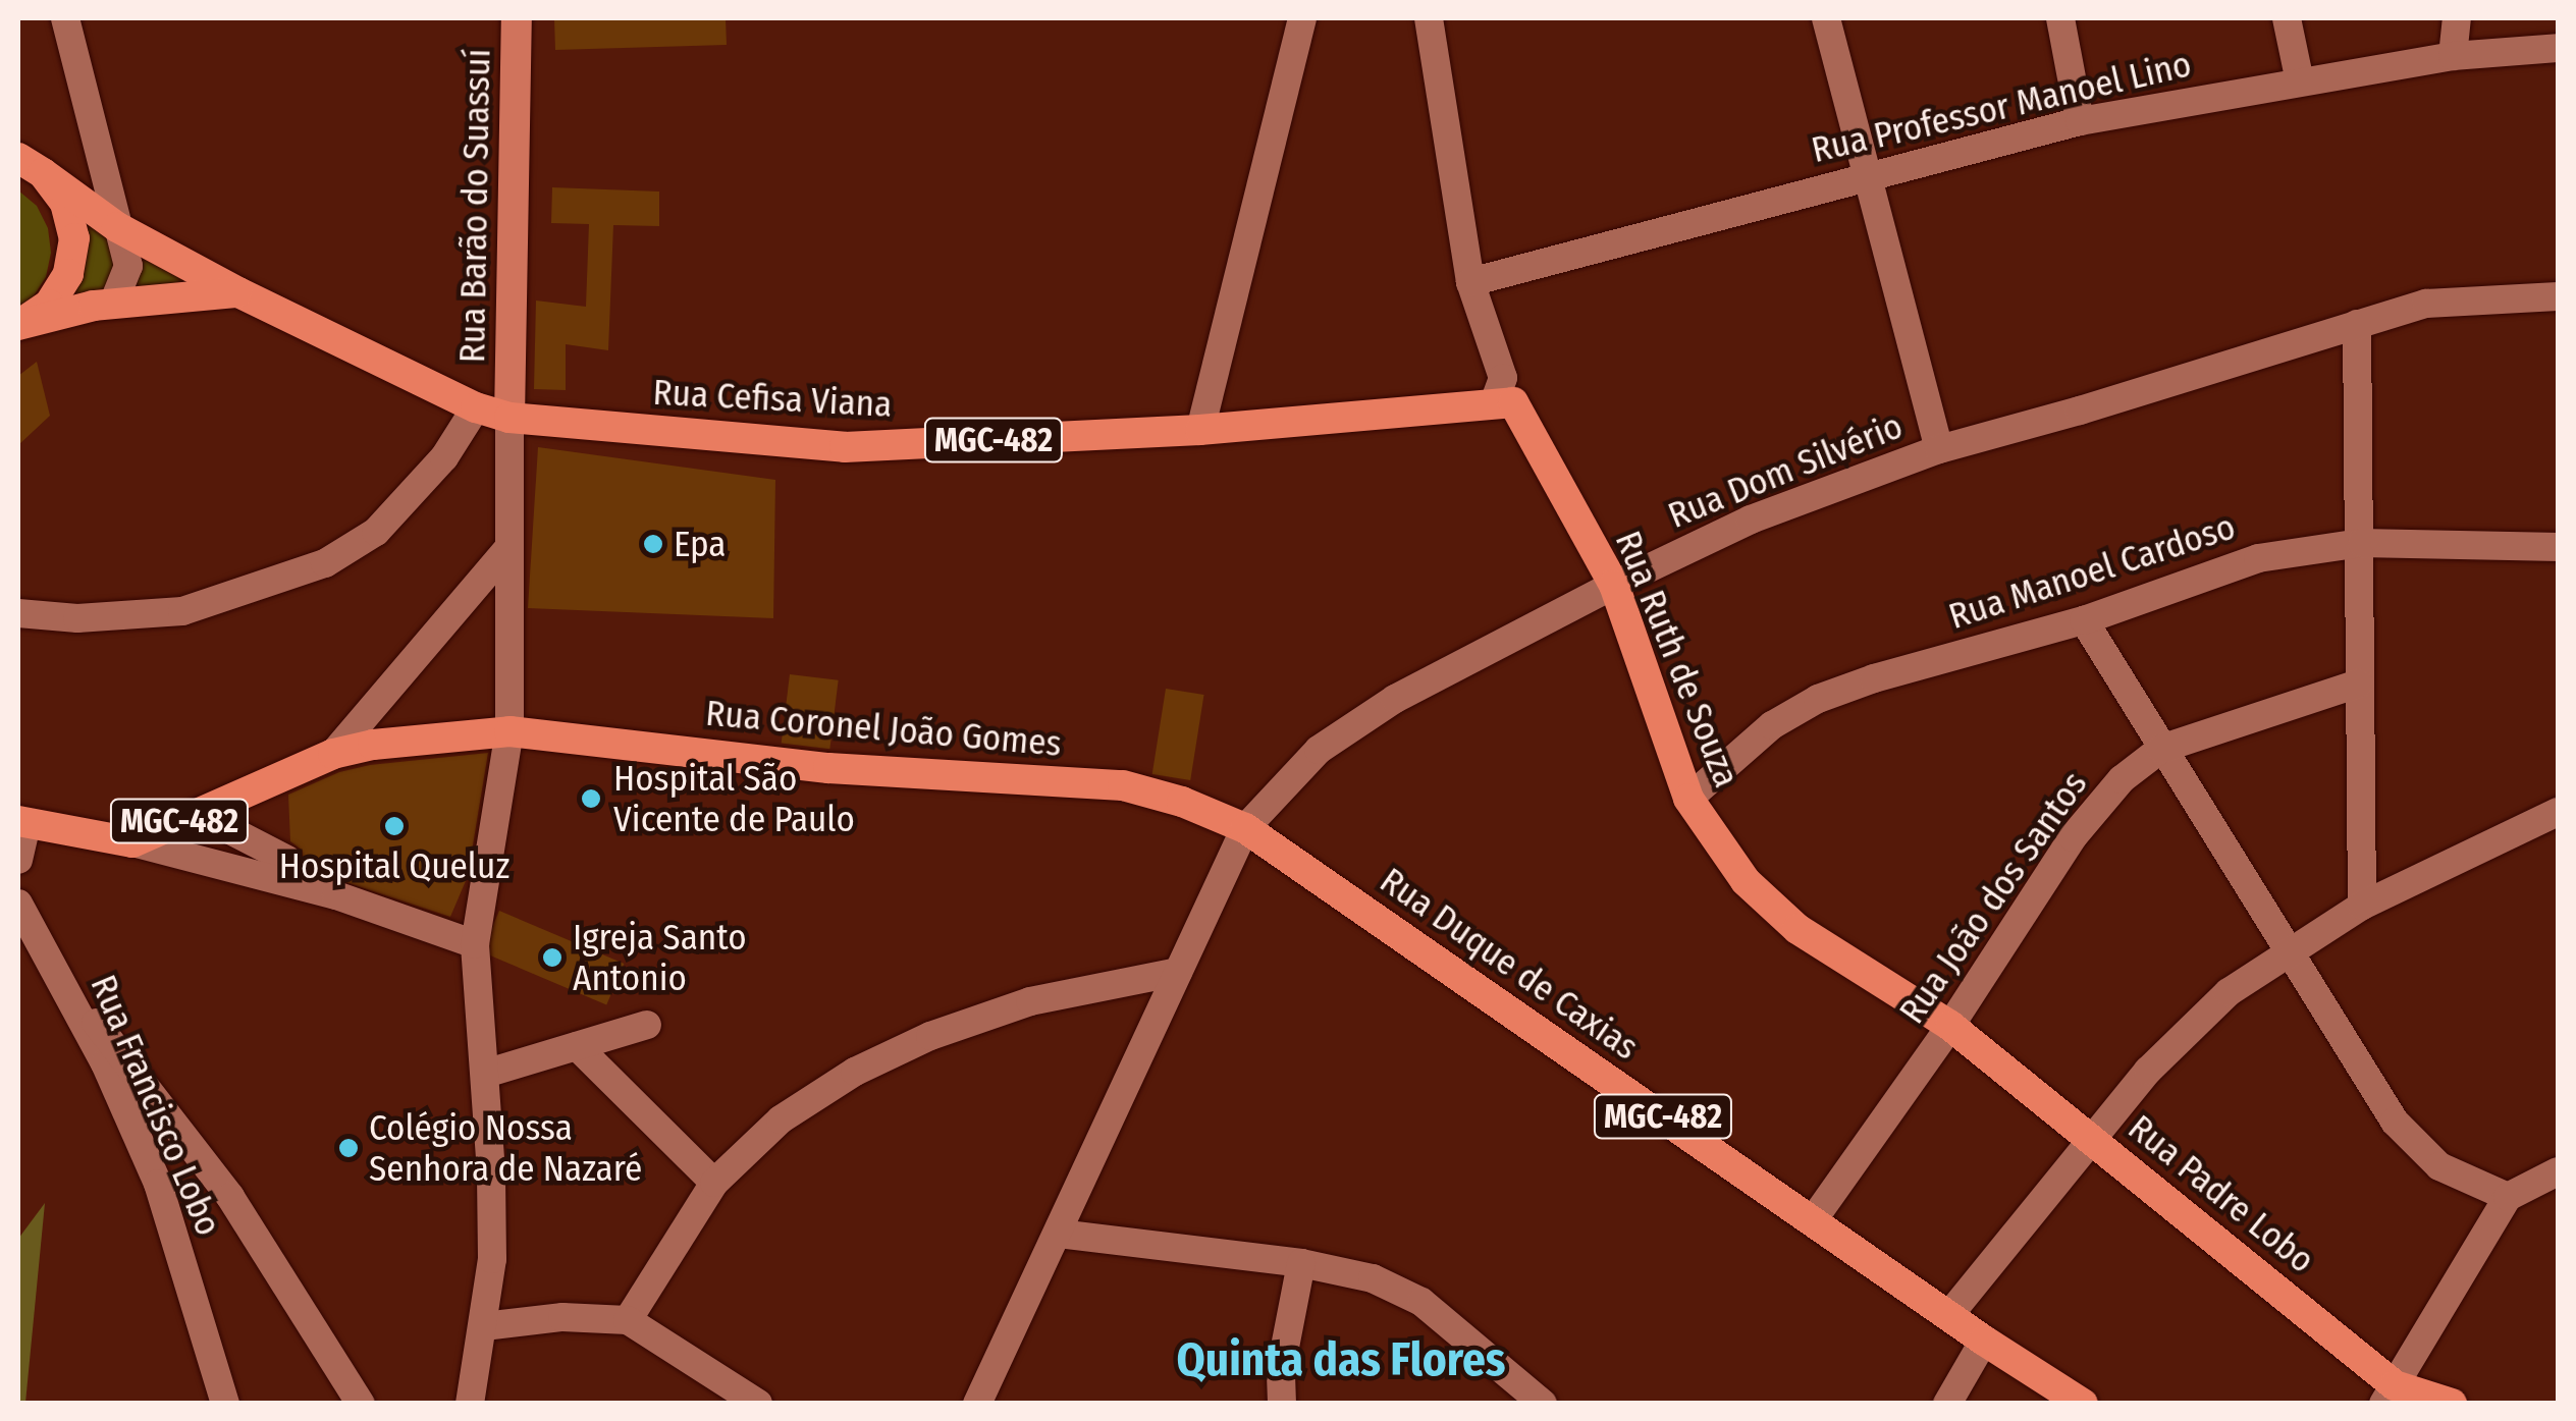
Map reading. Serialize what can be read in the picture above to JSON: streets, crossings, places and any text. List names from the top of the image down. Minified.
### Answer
{"streets":{"highway":["Rua Cefisa Viana","MGC-482","Rua Ruth de Souza","Rua Coronel João Gomes","Rua Duque de Caxias","Rua Padre Lobo"],"main road":["Rua Barão do Suassuí"],"street":["Rua Professor Manoel Lino","Rua Dom Silvério","Rua Manoel Cardoso","Rua João dos Santos","Rua Francisco Lobo"]},"crossings":[["Rua Barão do Suassuí","Rua Cefisa Viana"],["Rua Barão do Suassuí","MGC-482"],["Rua Barão do Suassuí","Rua Coronel João Gomes"],["Rua Cefisa Viana","MGC-482"],["Rua Cefisa Viana","Rua Ruth de Souza"],["MGC-482","Rua Coronel João Gomes"],["Rua Dom Silvério","Rua Ruth de Souza"],["Rua Dom Silvério","Rua Coronel João Gomes"],["Rua Dom Silvério","Rua Duque de Caxias"],["Rua Manoel Cardoso","Rua Ruth de Souza"],["Rua Ruth de Souza","Rua João dos Santos"],["Rua Ruth de Souza","Rua Padre Lobo"],["Rua Coronel João Gomes","Rua Duque de Caxias"],["Rua João dos Santos","Rua Duque de Caxias"],["Rua João dos Santos","Rua Padre Lobo"]],"districts":["Quinta das Flores"],"places":["Epa","Hospital São Vicente de Paulo","Hospital Queluz","Igreja Santo Antonio","Colégio Nossa Senhora de Nazaré"]}
